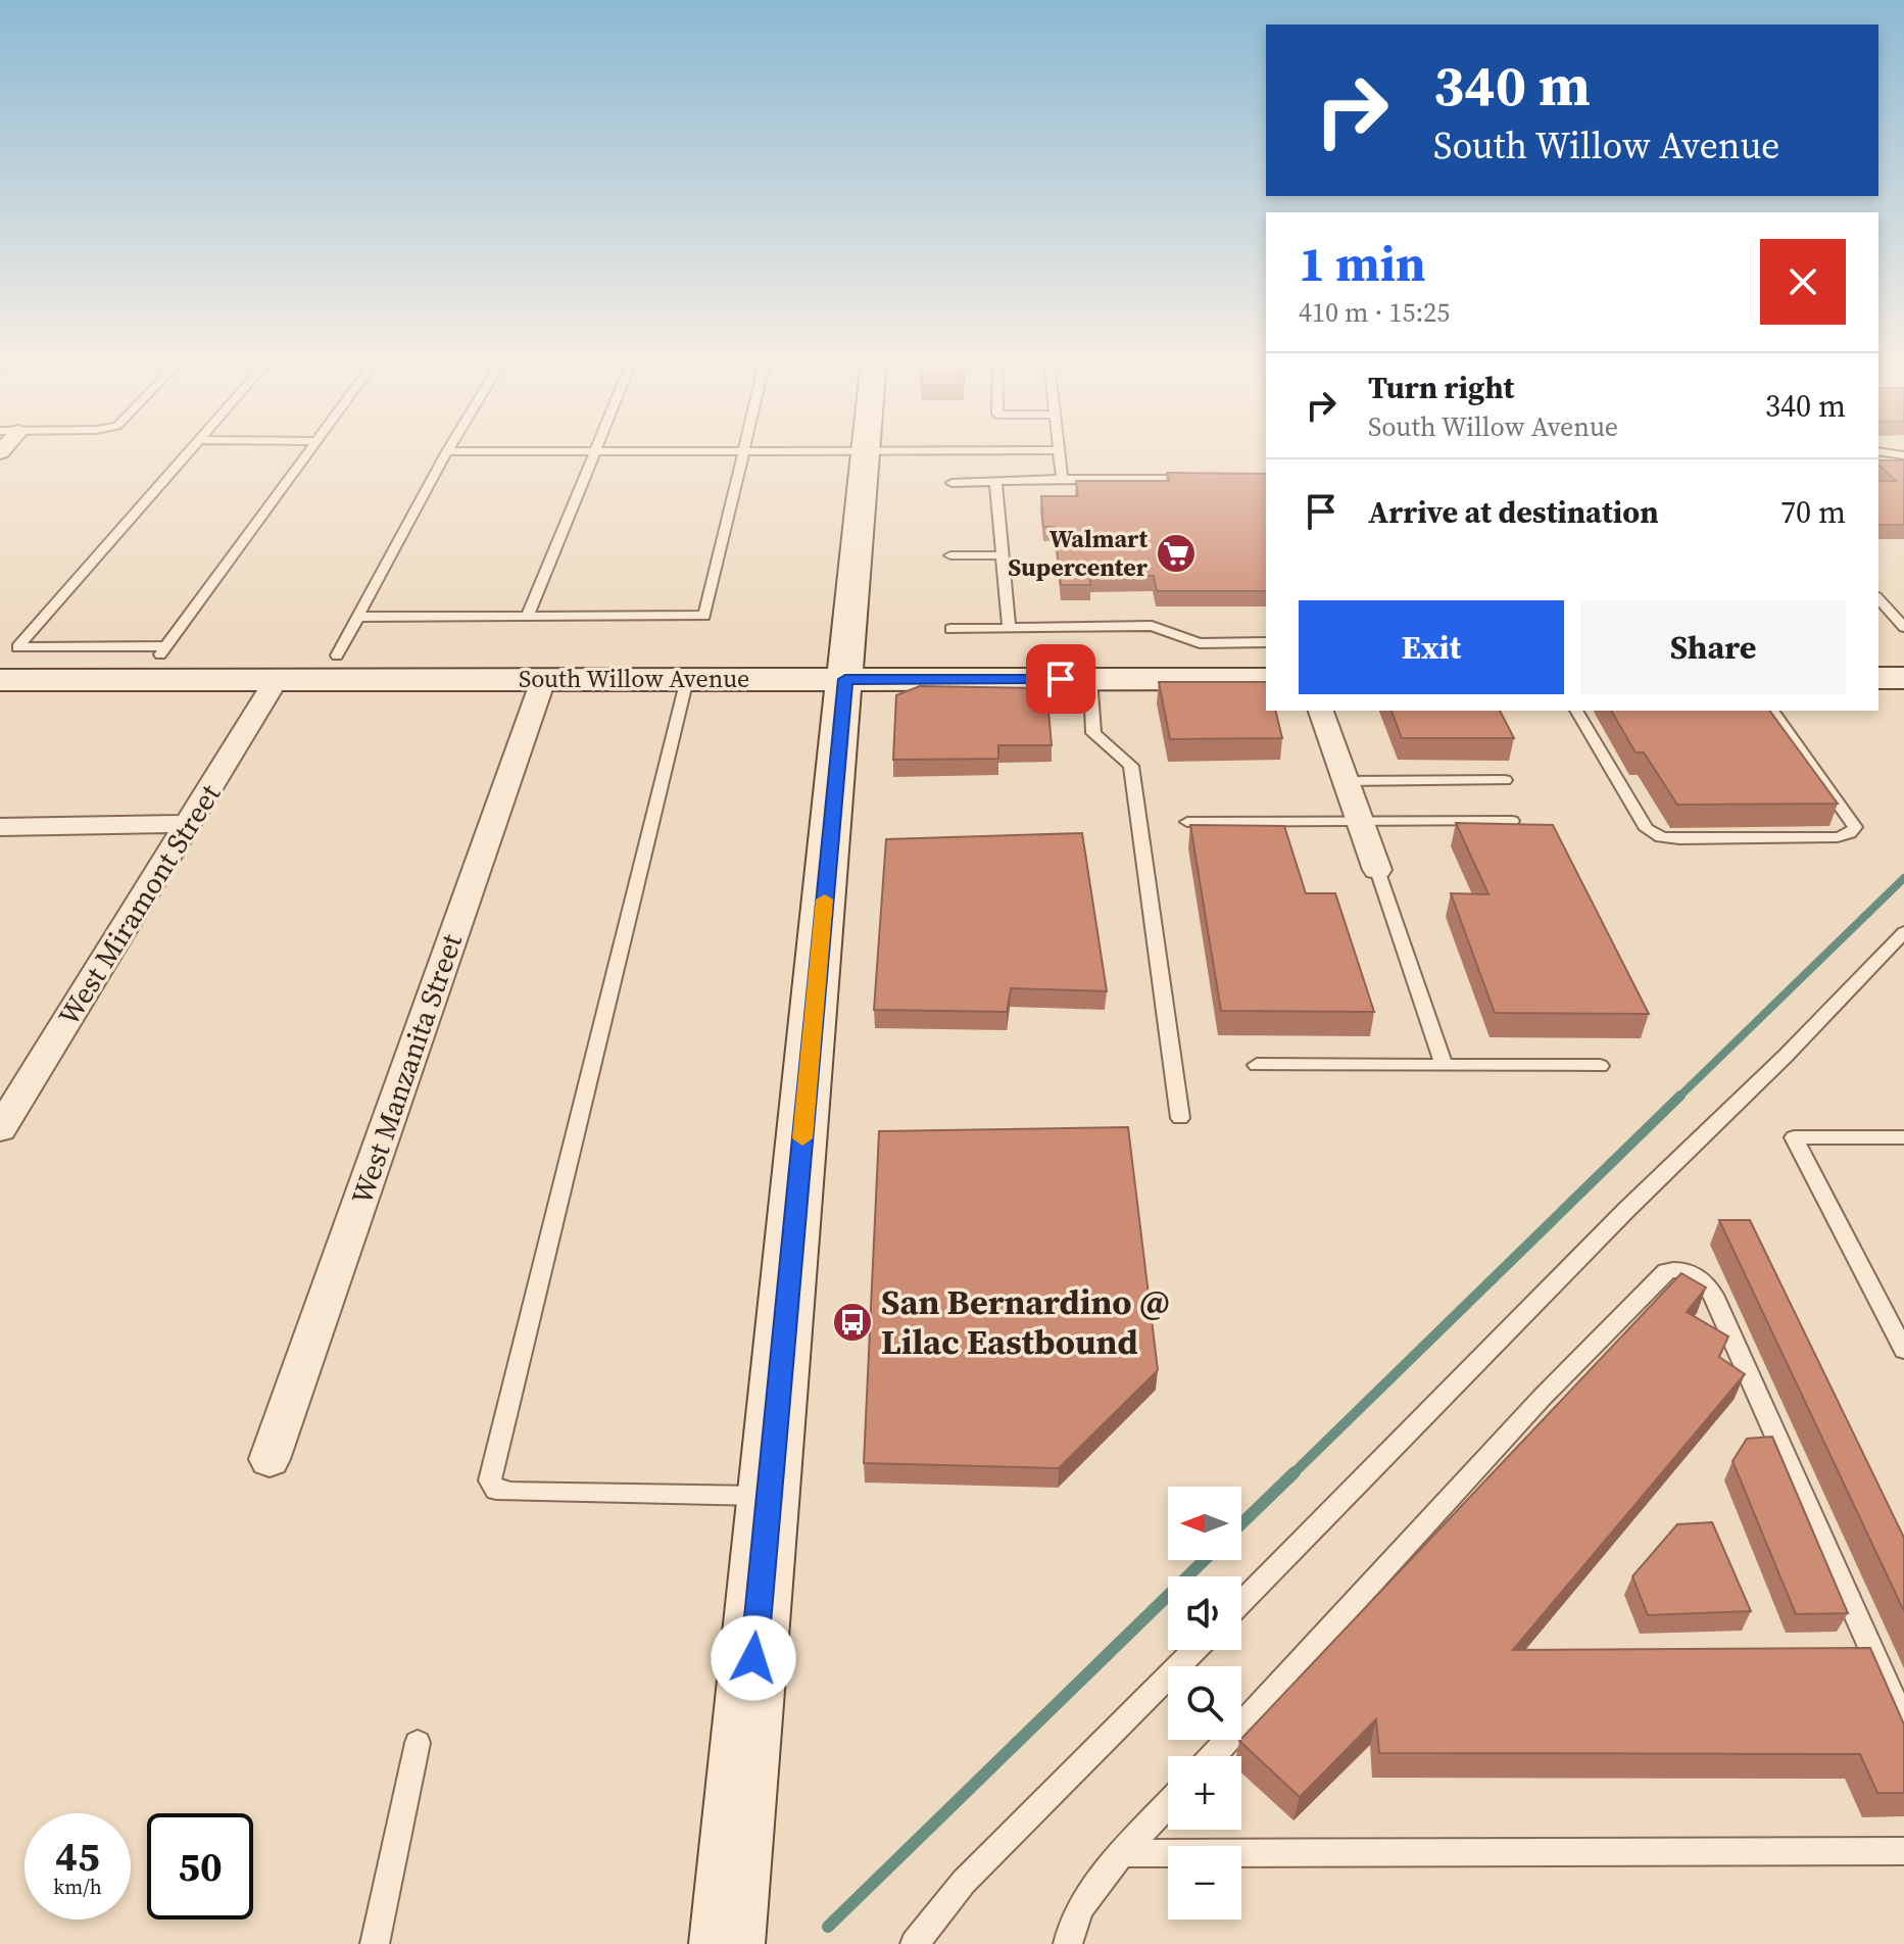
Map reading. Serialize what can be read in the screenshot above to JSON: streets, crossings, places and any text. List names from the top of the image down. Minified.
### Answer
{"streets":{"main road":["South Willow Avenue"],"street":["West Miramont Street","West Manzanita Street"]},"crossings":[["South Willow Avenue","West Miramont Street"],["South Willow Avenue","West Manzanita Street"]],"places":{"supermarket":["Walmart Supercenter"],"bus stop":["San Bernardino @ Lilac Eastbound"]},"north":"left","page":{"turn":["340 m","South Willow Avenue"],"heading":["1 min","410 m · 15:25"],"list":[{"name":"Turn right","note":"South Willow Avenue","value":"340 m"},{"name":"Arrive at destination","value":"70 m"}],"buttons":["Exit","Share"],"map_buttons":["+","−"],"speed":"45 km/h","limit":"50"}}
